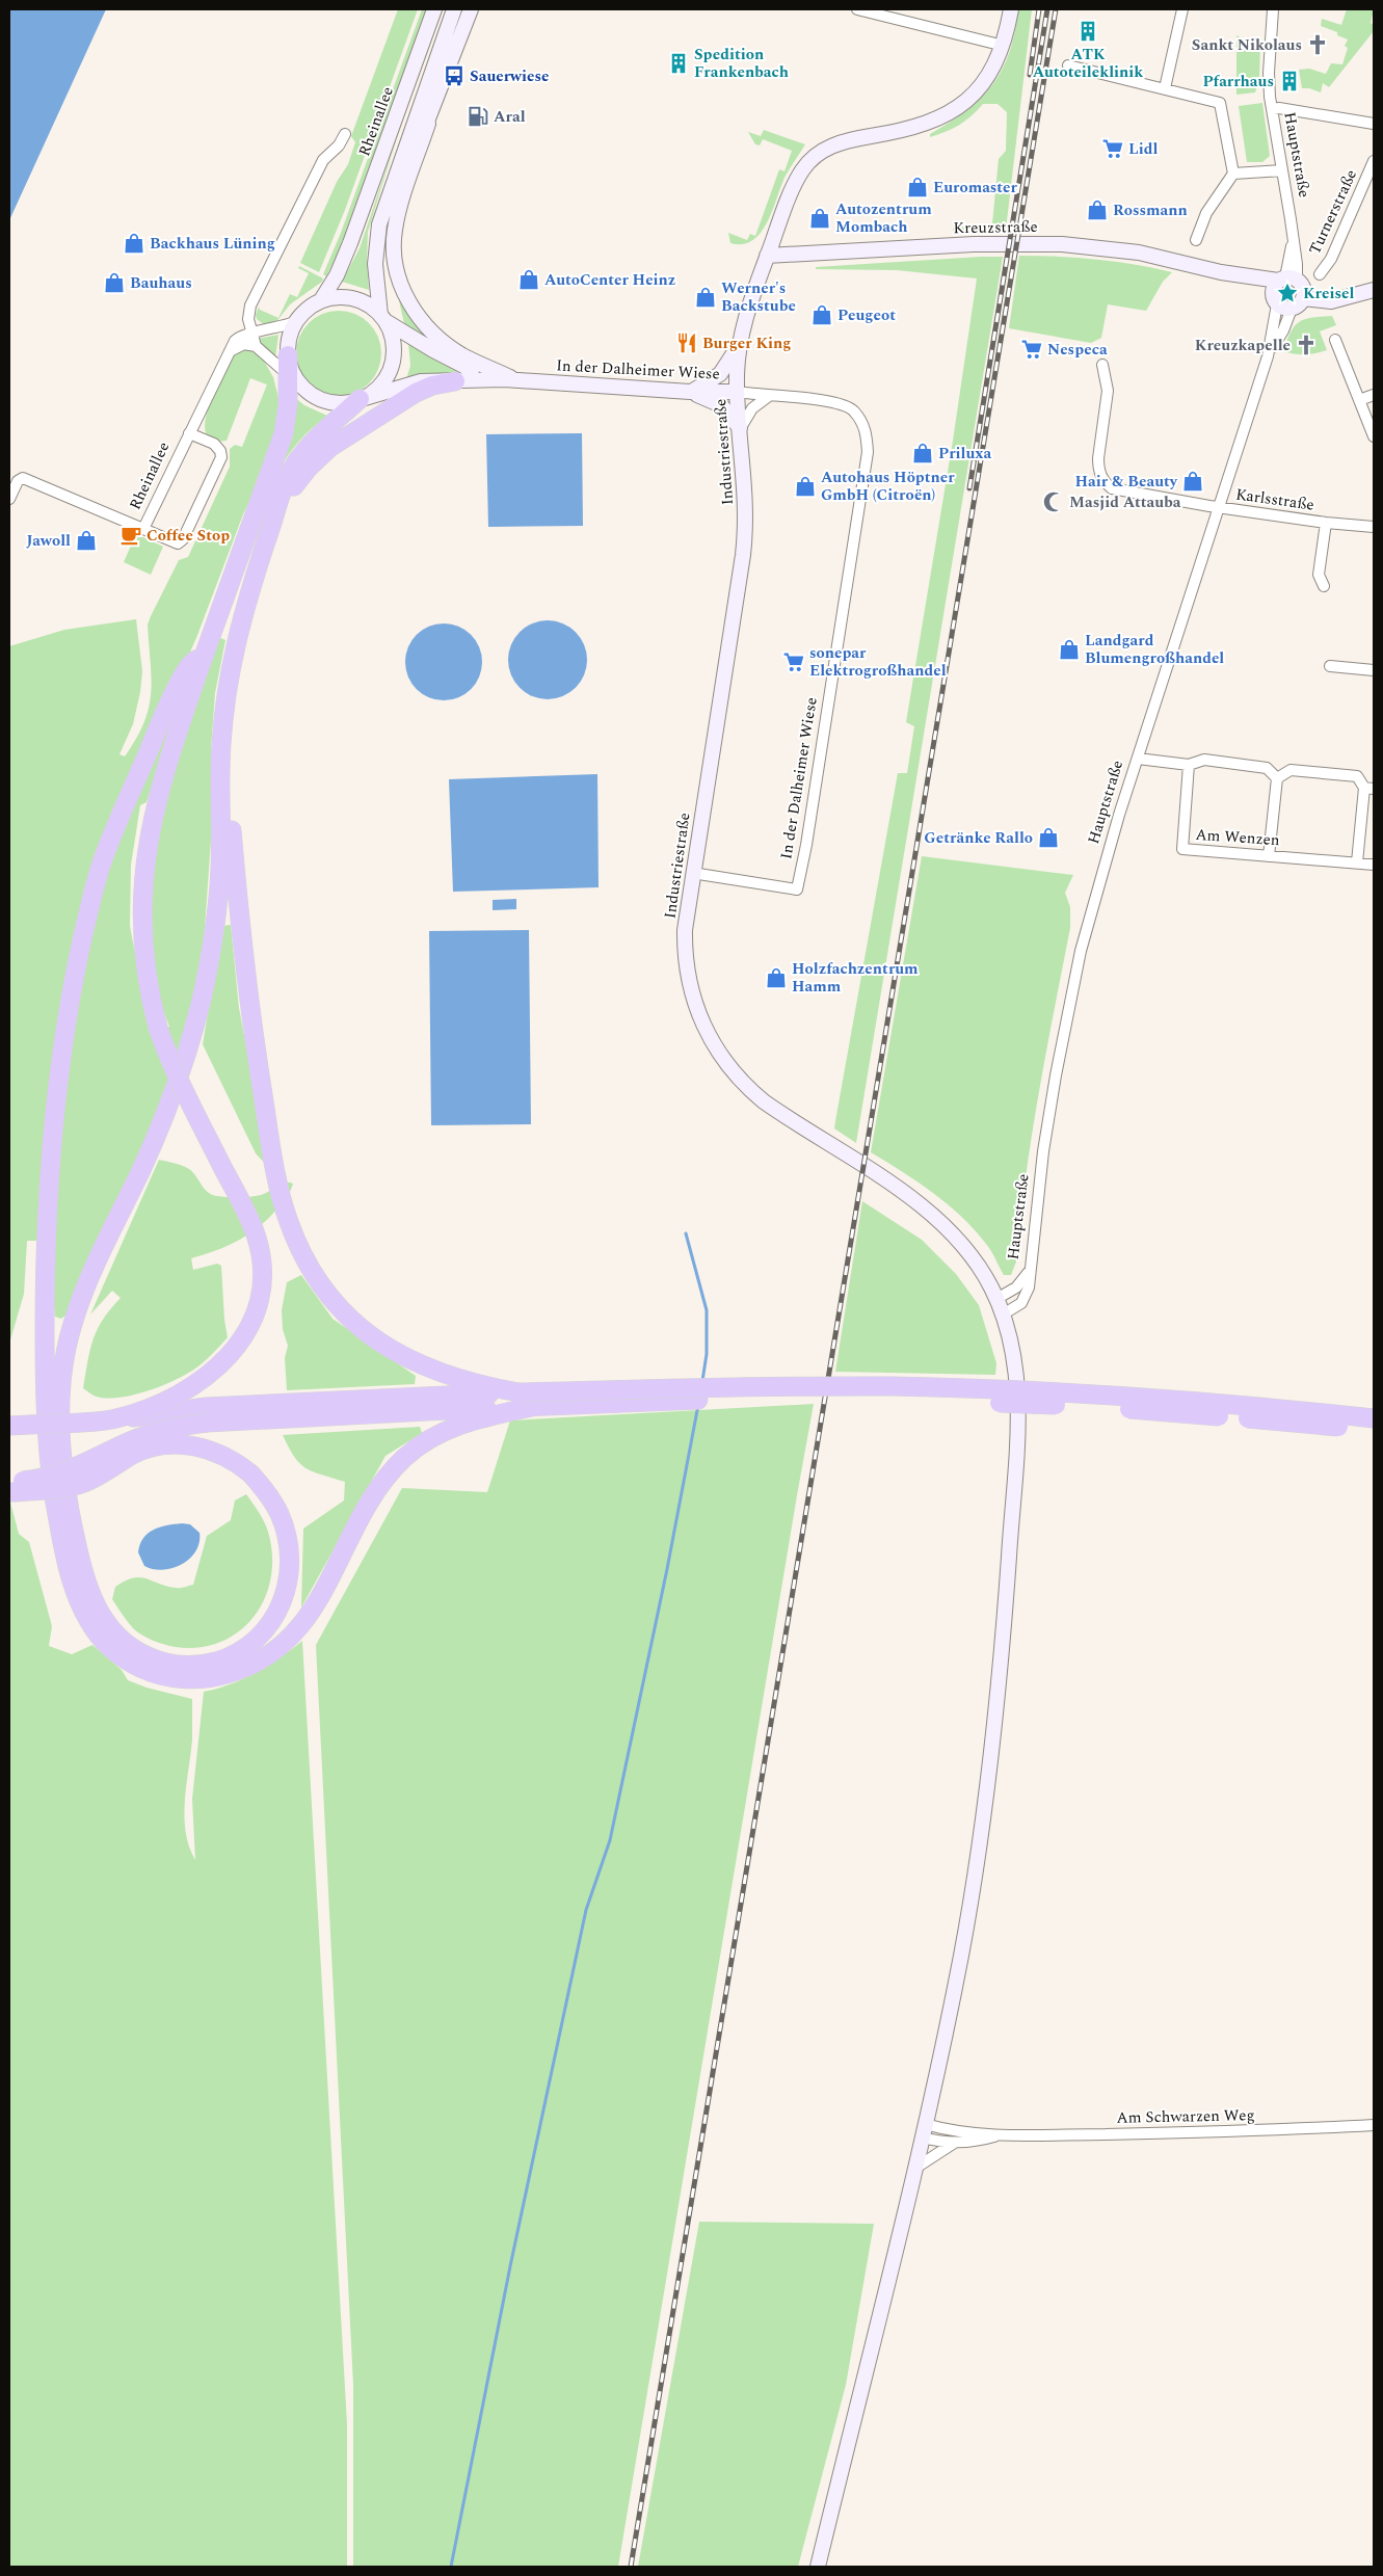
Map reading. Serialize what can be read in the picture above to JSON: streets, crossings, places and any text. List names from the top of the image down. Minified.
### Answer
{"streets":{"main road":["Rheinallee","Hauptstraße","Kreuzstraße","In der Dalheimer Wiese","Industriestraße"],"street":["Turnerstraße","Karlsstraße","Am Wenzen","Am Schwarzen Weg"]},"crossings":[["Rheinallee","In der Dalheimer Wiese"],["Hauptstraße","Kreuzstraße"],["Hauptstraße","Industriestraße"],["Hauptstraße","Karlsstraße"],["Kreuzstraße","Industriestraße"],["In der Dalheimer Wiese","Industriestraße"],["Industriestraße","Am Schwarzen Weg"]],"places":{"building":["ATK Autoteileklinik","Spedition Frankenbach","Pfarrhaus"],"church":["Sankt Nikolaus","Kreuzkapelle"],"bus stop":["Sauerwiese"],"fuel station":["Aral"],"supermarket":["Lidl","Nespeca","sonepar Elektrogroßhandel"],"shop":["Euromaster","Rossmann","Autozentrum Mombach","Backhaus Lüning","AutoCenter Heinz","Bauhaus","Werner's Backstube","Peugeot","Priluxa","Hair & Beauty","Autohaus Höptner GmbH (Citroën)","Jawoll","Landgard Blumengroßhandel","Getränke Rallo","Holzfachzentrum Hamm"],"place":["Kreisel"],"restaurant":["Burger King"],"mosque":["Masjid Attauba"],"cafe":["Coffee Stop"]}}
